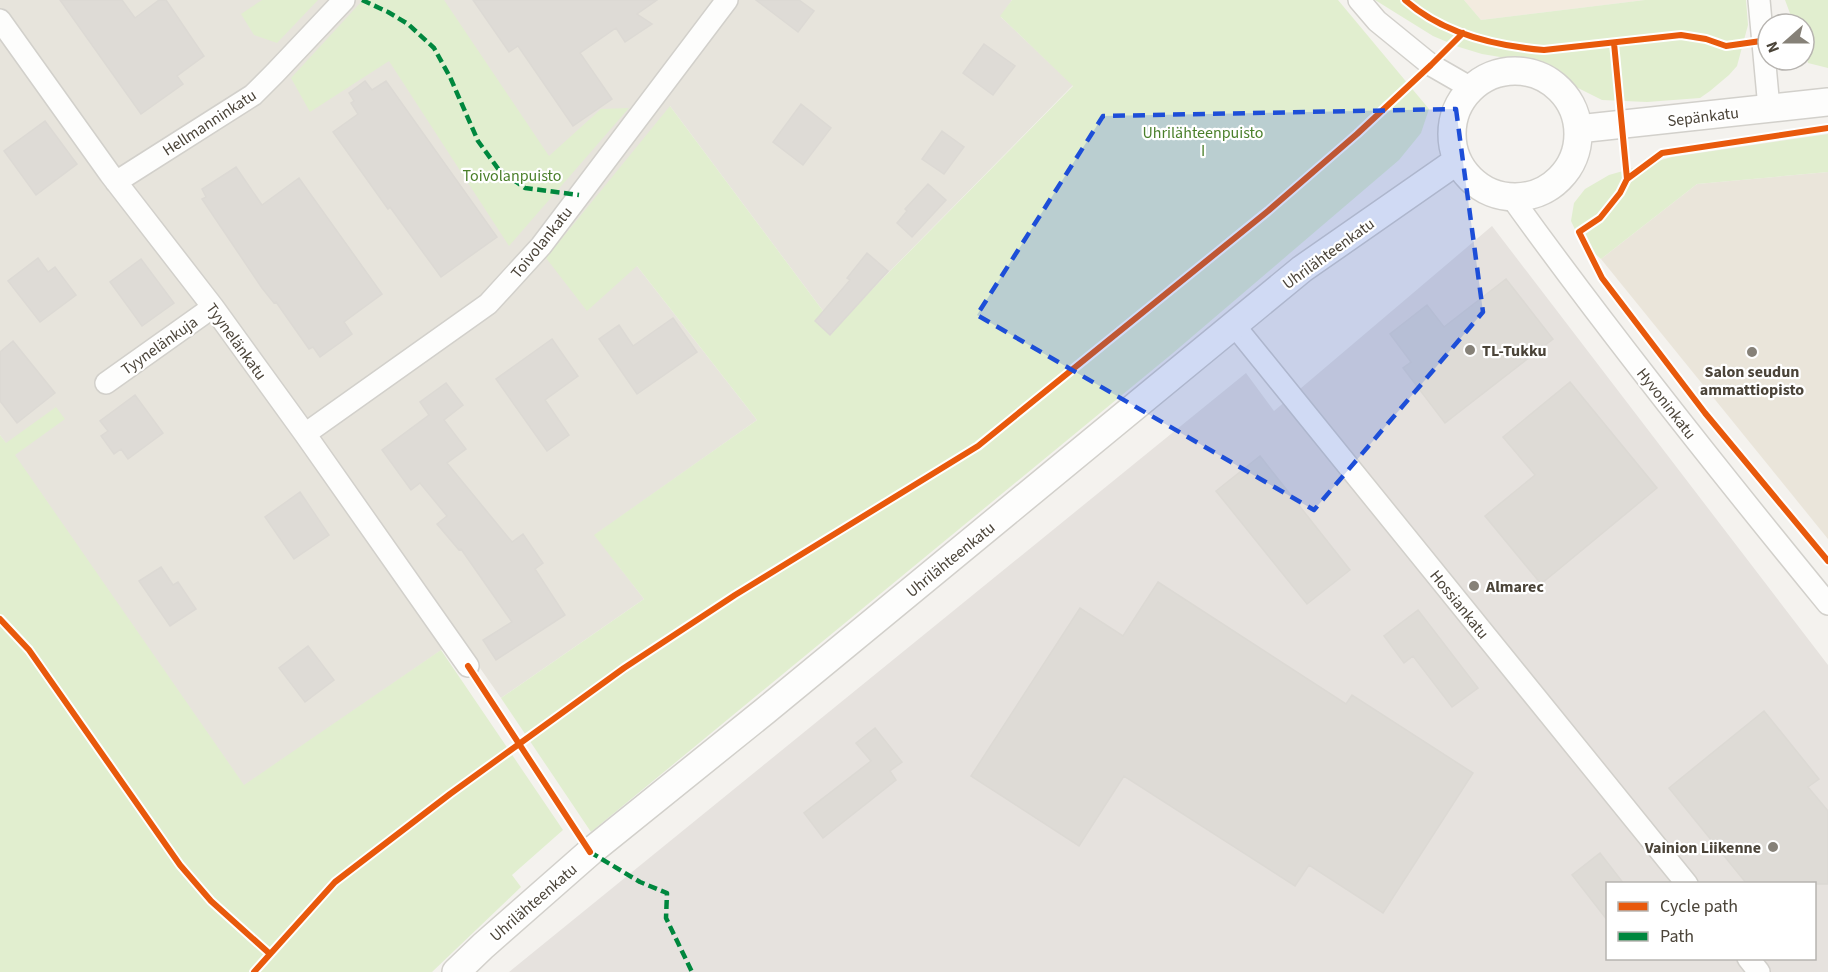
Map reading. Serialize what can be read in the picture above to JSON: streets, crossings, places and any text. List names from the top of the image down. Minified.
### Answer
{"streets":{"street":["Sepänkatu","Hellmanninkatu","Toivolankatu","Uhrilähteenkatu","Tyynelänkatu","Tyynelänkuja","Hyvoninkatu","Hossiankatu"]},"crossings":[["Sepänkatu","Uhrilähteenkatu"],["Sepänkatu","Hyvoninkatu"],["Hellmanninkatu","Tyynelänkatu"],["Toivolankatu","Tyynelänkatu"],["Uhrilähteenkatu","Hyvoninkatu"],["Uhrilähteenkatu","Hossiankatu"],["Tyynelänkatu","Tyynelänkuja"]],"parks":["Uhrilähteenpuisto I","Toivolanpuisto"],"places":["TL-Tukku","Salon seudun ammattiopisto","Almarec","Vainion Liikenne"],"legend":["Cycle path","Path"],"north":"left"}
